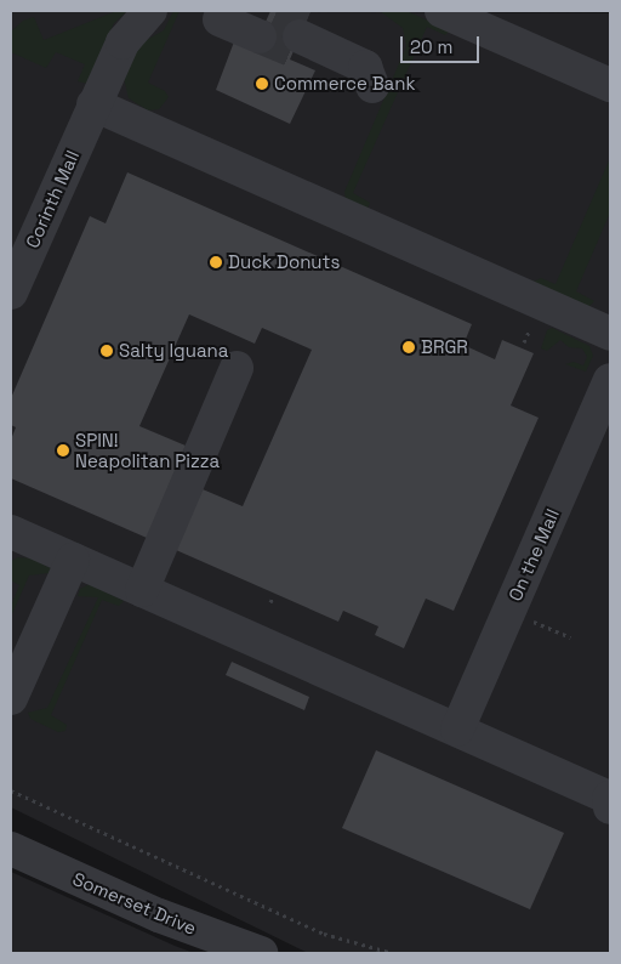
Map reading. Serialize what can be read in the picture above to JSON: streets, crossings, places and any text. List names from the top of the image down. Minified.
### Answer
{"streets":{"street":["Corinth Mall","On the Mall","Somerset Drive"]},"places":["Commerce Bank","Duck Donuts","BRGR","Salty Iguana","SPIN! Neapolitan Pizza"],"scale_bar":"20 m"}
